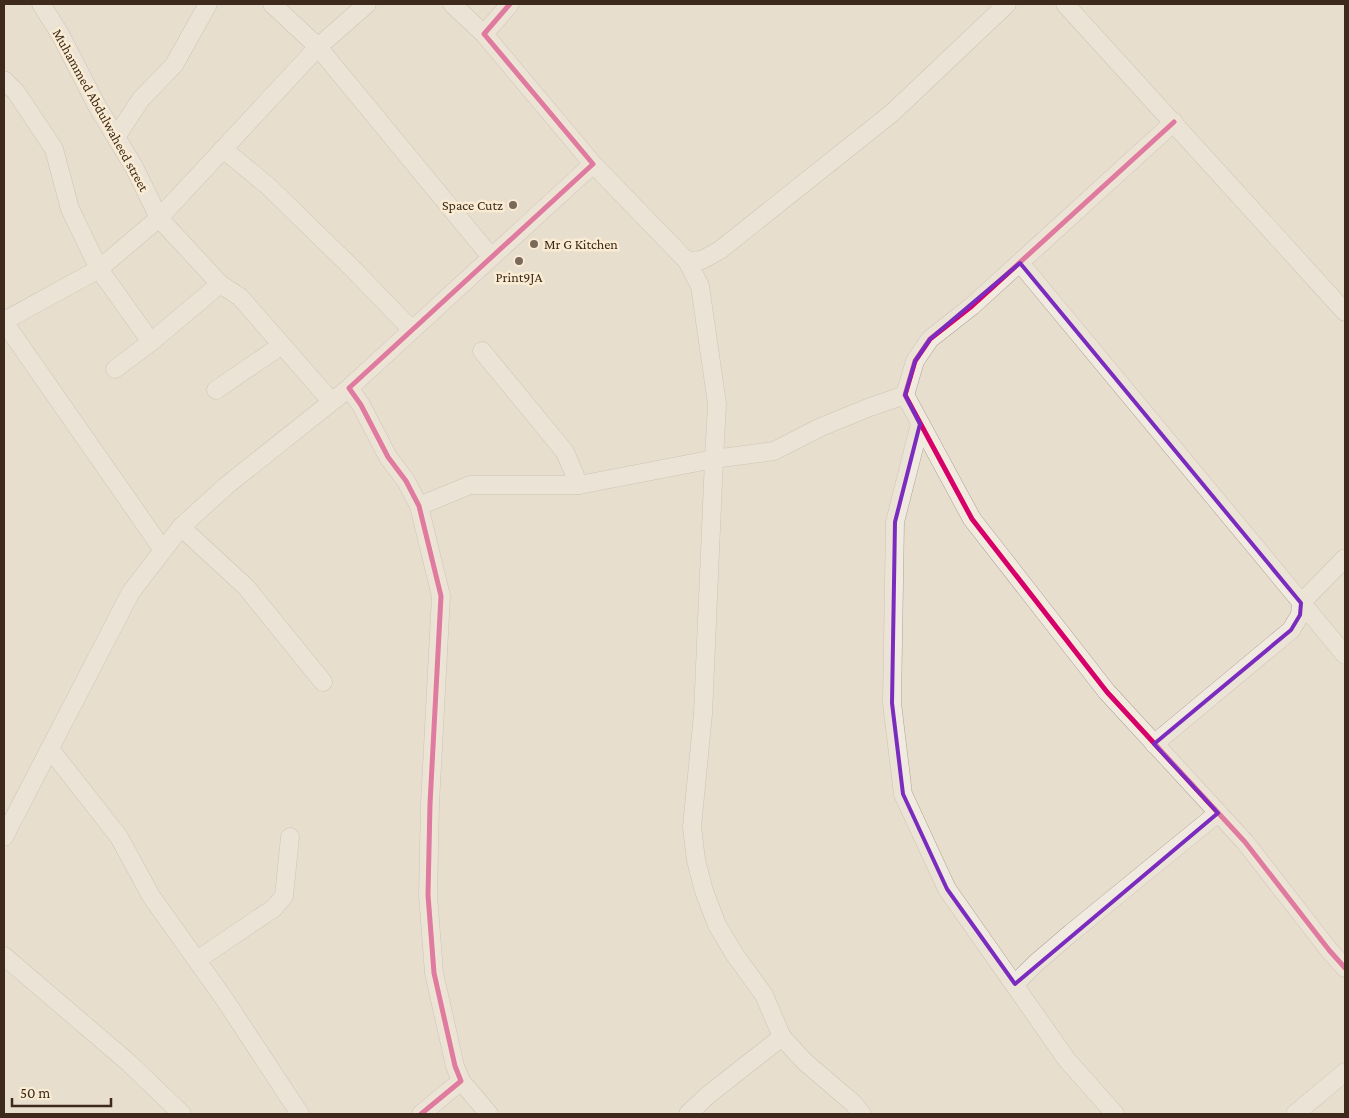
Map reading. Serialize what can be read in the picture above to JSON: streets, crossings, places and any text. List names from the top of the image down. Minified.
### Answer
{"streets":{"street":["Muhammed Abdulwaheed street"]},"places":["Space Cutz","Mr G Kitchen","Print9JA"],"scale_bar":"50 m"}
